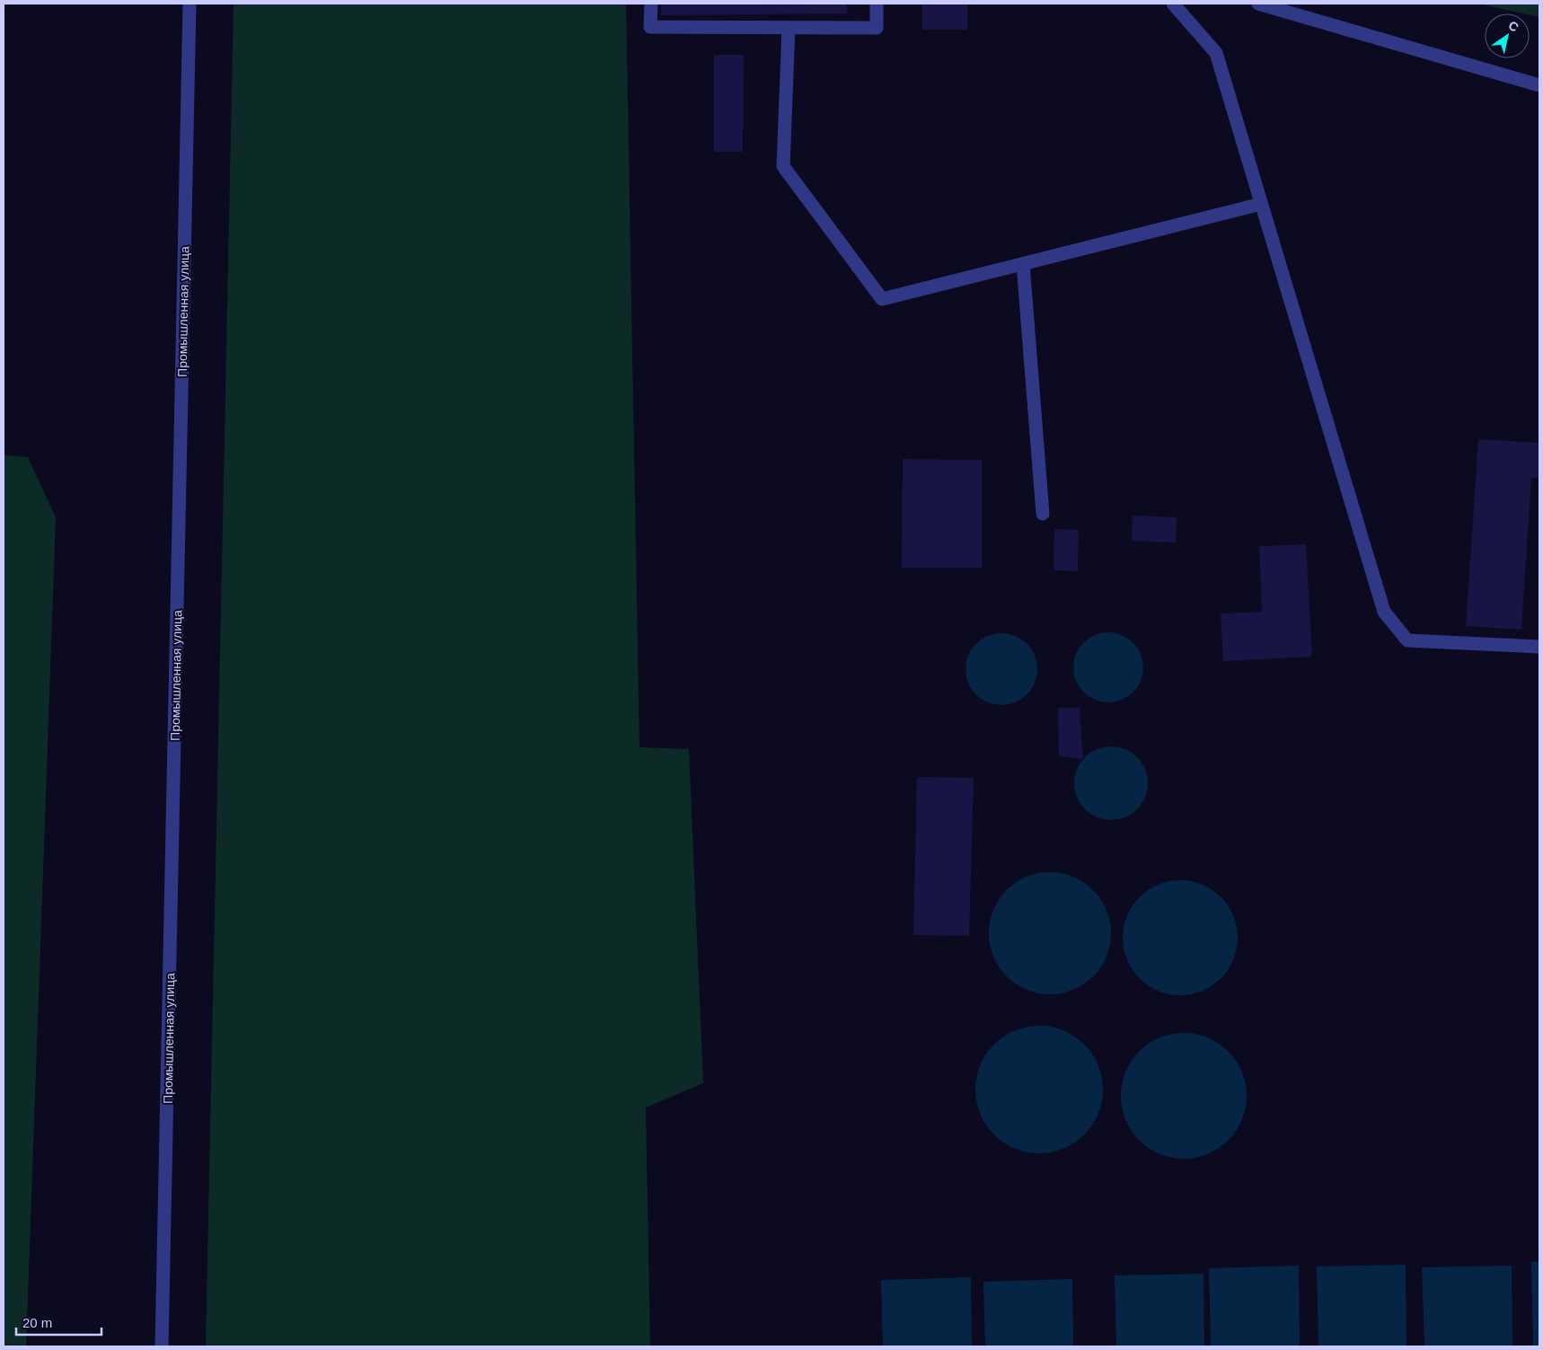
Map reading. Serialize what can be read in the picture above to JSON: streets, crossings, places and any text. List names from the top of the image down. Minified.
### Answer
{"streets":{"street":["Промышленная улица"]},"scale_bar":"20 m","north":"top right"}
